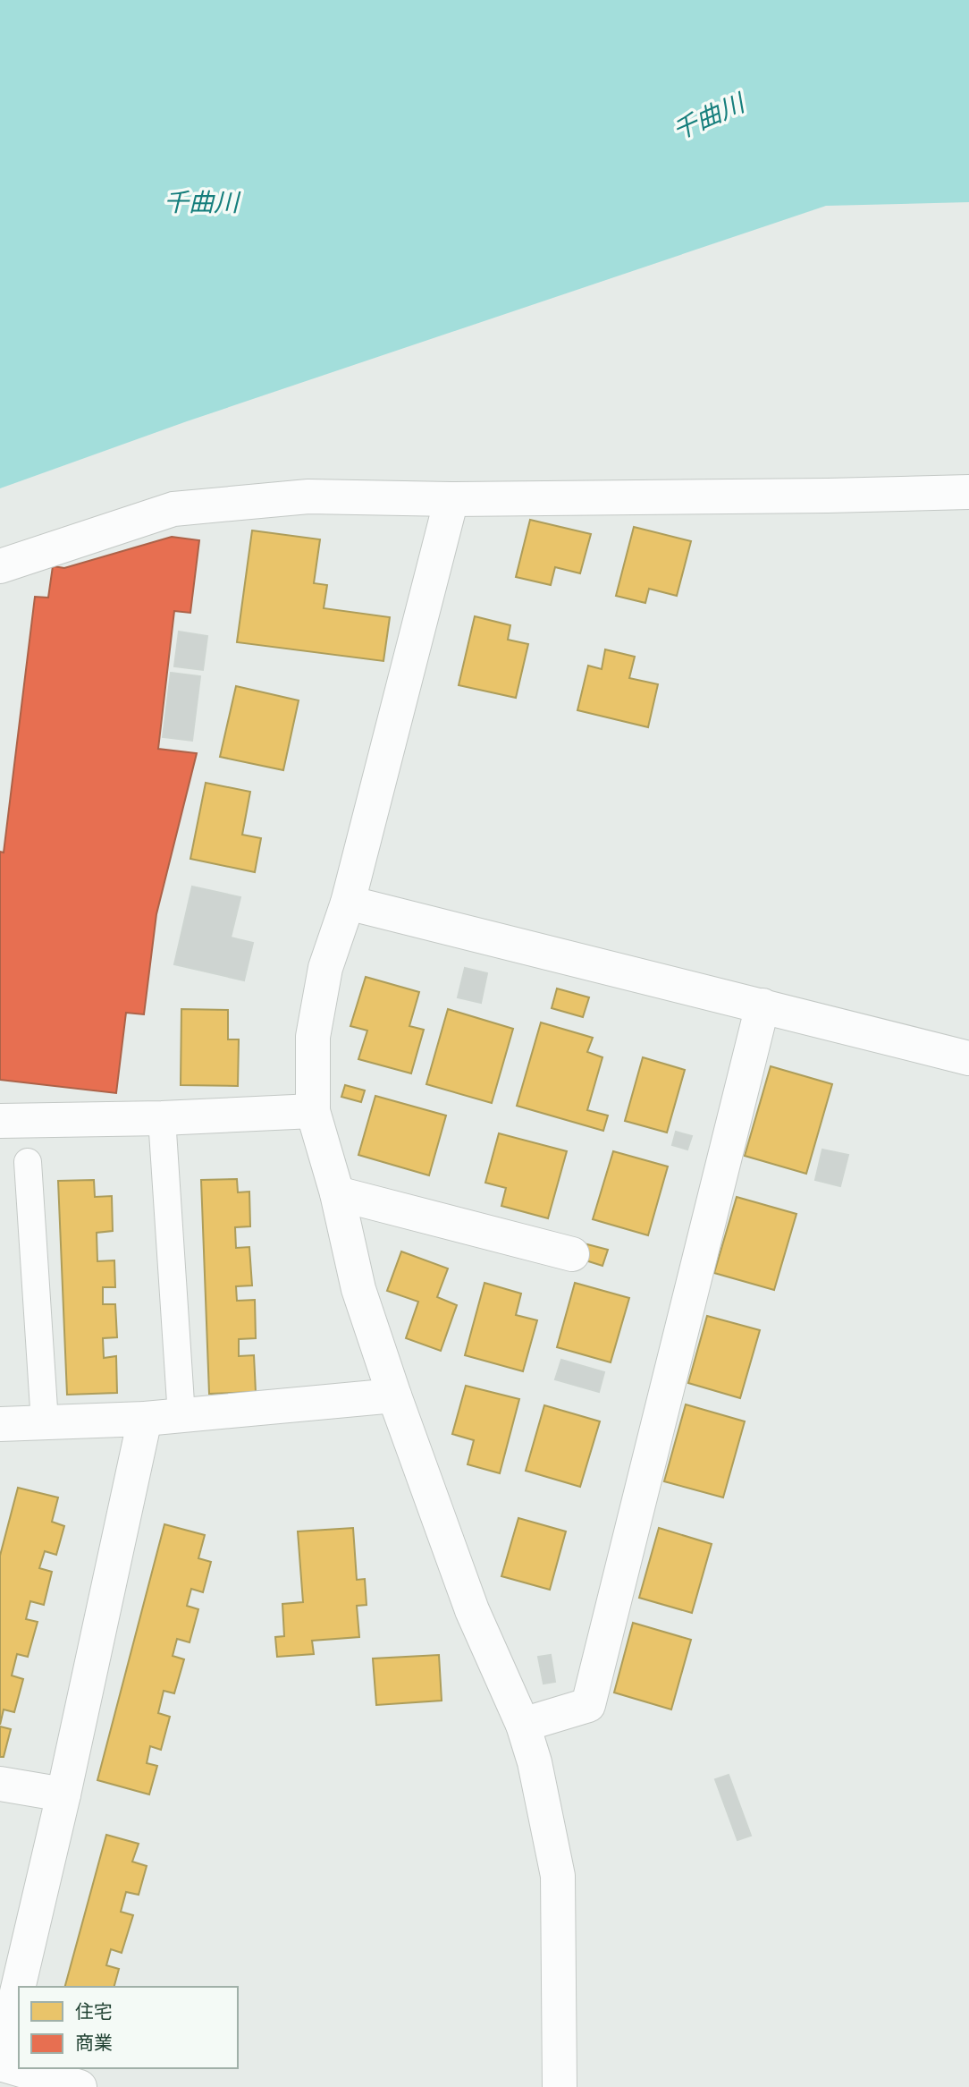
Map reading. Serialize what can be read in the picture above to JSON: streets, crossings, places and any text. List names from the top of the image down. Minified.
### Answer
{"water":["千曲川"],"legend":["住宅","商業"]}
